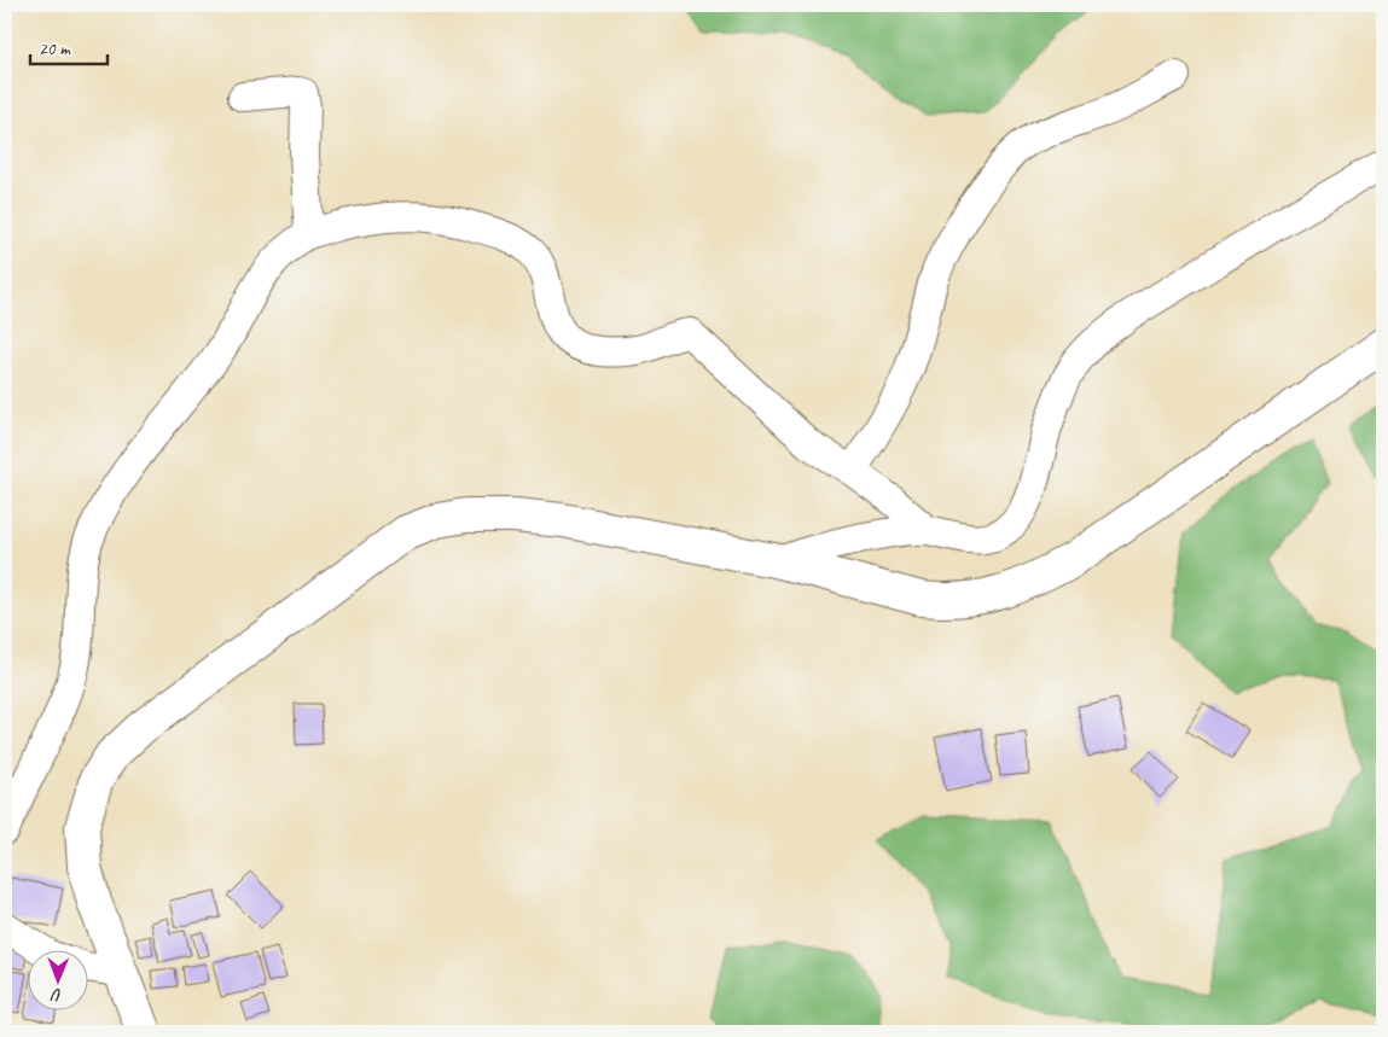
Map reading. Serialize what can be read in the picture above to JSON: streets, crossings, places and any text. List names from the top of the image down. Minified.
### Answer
{"scale_bar":"20 m","north":"bottom"}
